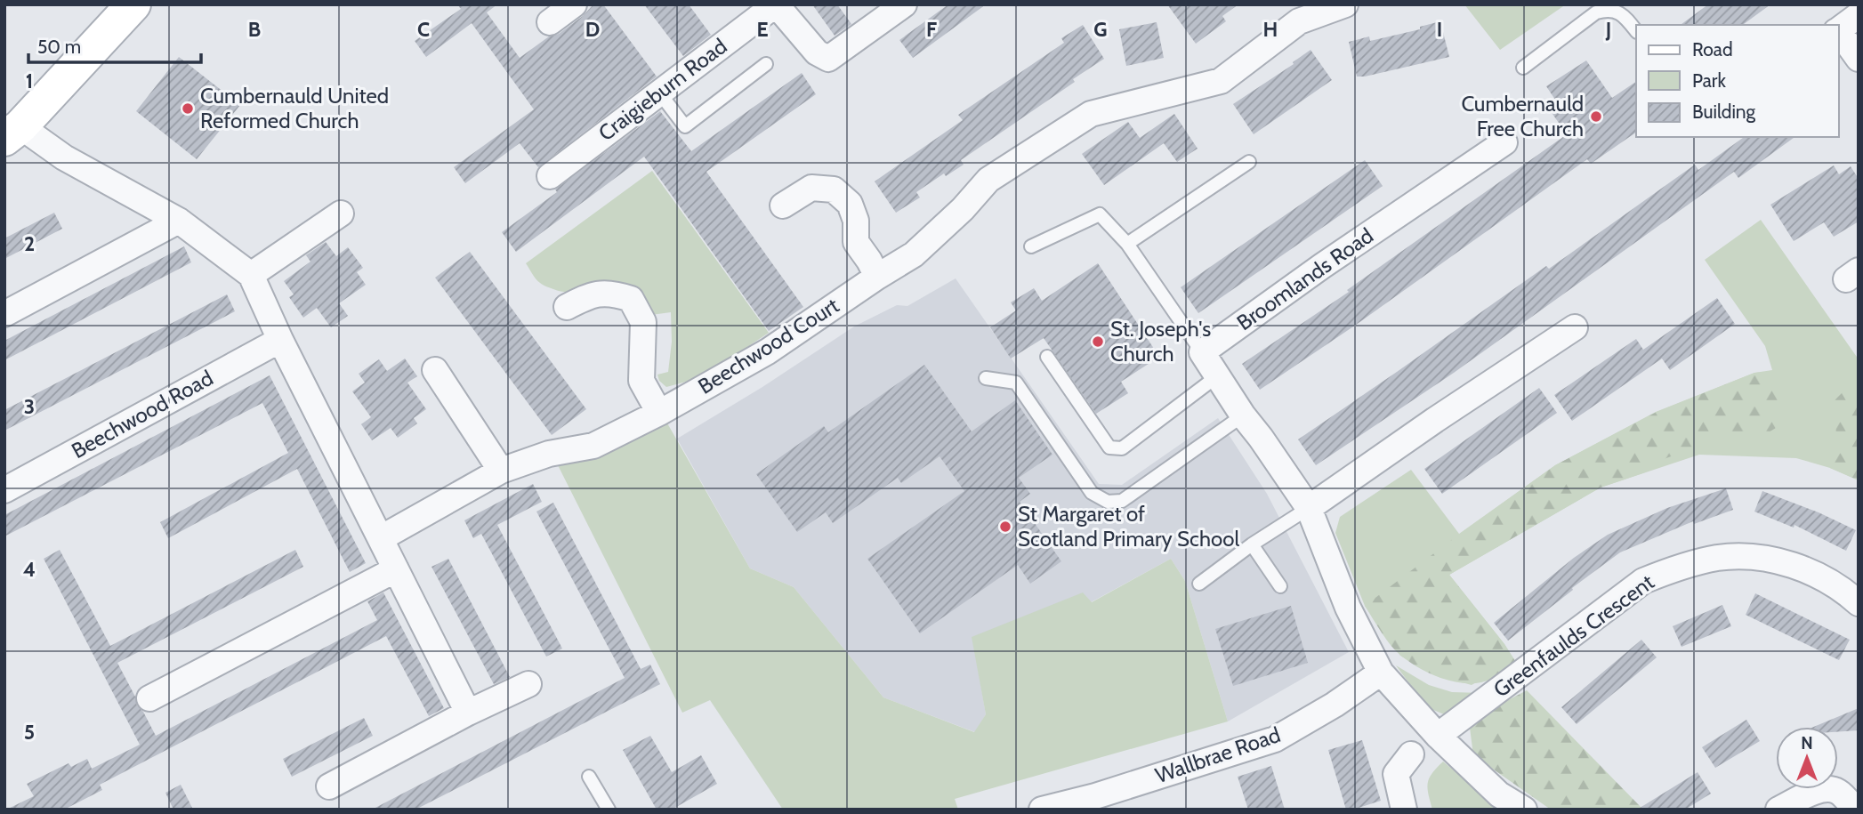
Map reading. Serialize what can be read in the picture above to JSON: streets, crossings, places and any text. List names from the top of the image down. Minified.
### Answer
{"streets":{"street":["Craigieburn Road","Broomlands Road","Beechwood Court","Beechwood Road","Greenfaulds Crescent","Wallbrae Road"]},"places":["Cumbernauld United Reformed Church","Cumbernauld Free Church","St. Joseph's Church","St Margaret of Scotland Primary School"],"legend":["Road","Park","Building"],"scale_bar":"50 m","north":"top","grid":{"columns":["B","C","D","E","F","G","H","I","J"],"rows":["1","2","3","4","5"]}}
